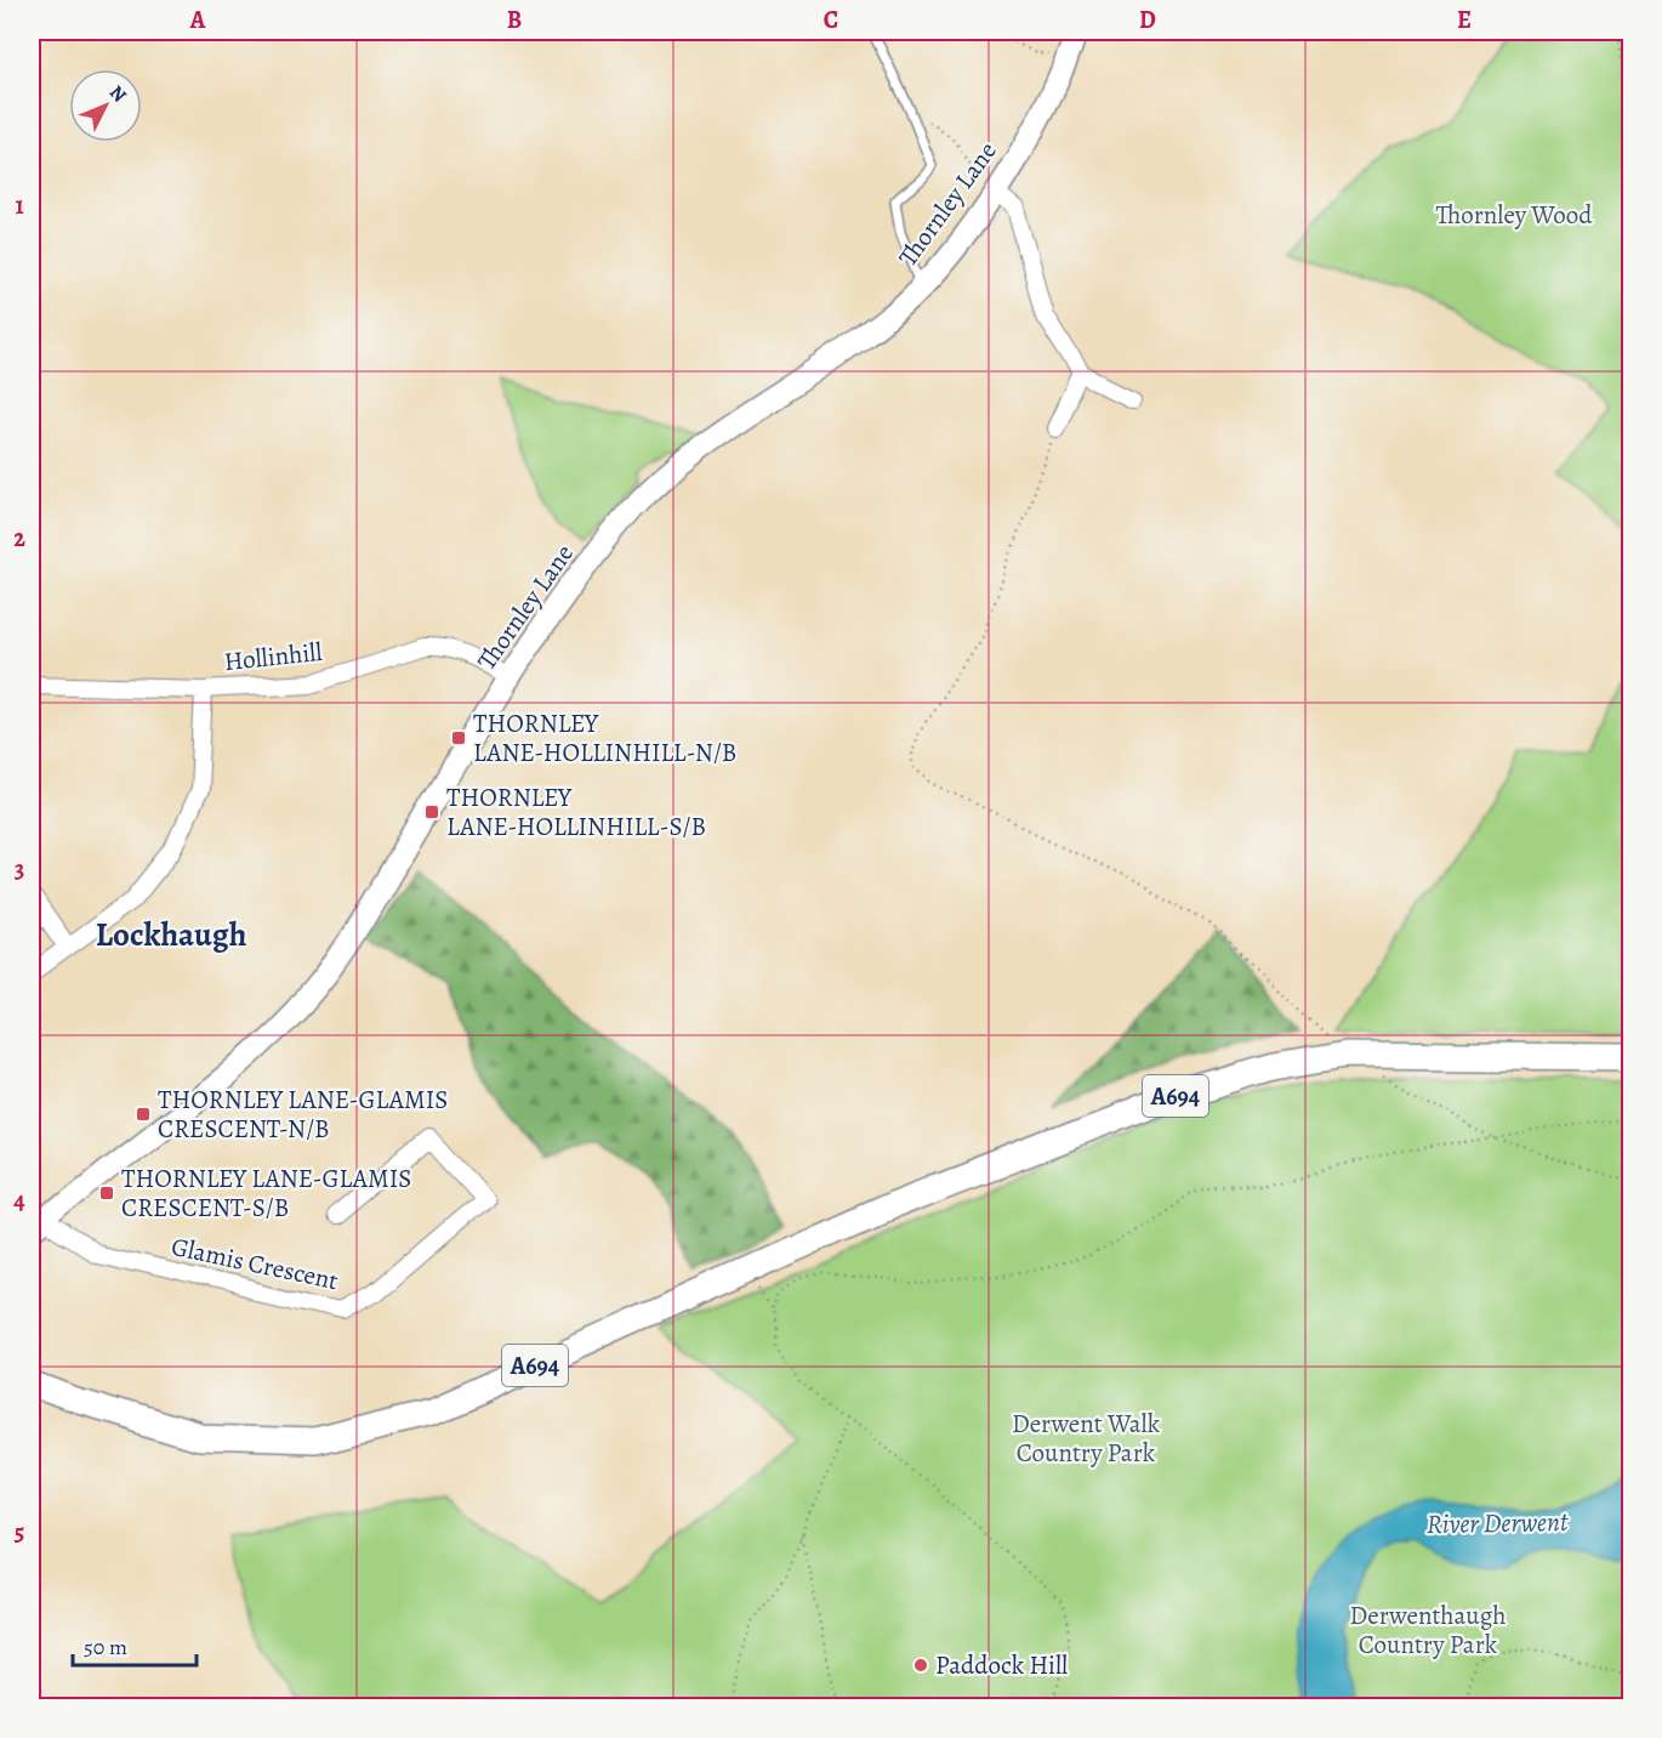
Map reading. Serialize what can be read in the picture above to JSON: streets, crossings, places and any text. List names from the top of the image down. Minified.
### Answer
{"streets":{"main road":["A694"],"street":["Thornley Lane","Hollinhill","Glamis Crescent"]},"crossings":[["Thornley Lane","Hollinhill"],["Thornley Lane","Glamis Crescent"]],"districts":["Lockhaugh"],"water":["River Derwent"],"parks":["Thornley Wood","Derwent Walk Country Park","Derwenthaugh Country Park"],"places":{"transit":["THORNLEY LANE-HOLLINHILL-N/B","THORNLEY LANE-HOLLINHILL-S/B","THORNLEY LANE-GLAMIS CRESCENT-N/B","THORNLEY LANE-GLAMIS CRESCENT-S/B"],"other":["Paddock Hill"]},"scale_bar":"50 m","north":"top right","grid":{"columns":["A","B","C","D","E"],"rows":["1","2","3","4","5"]}}
